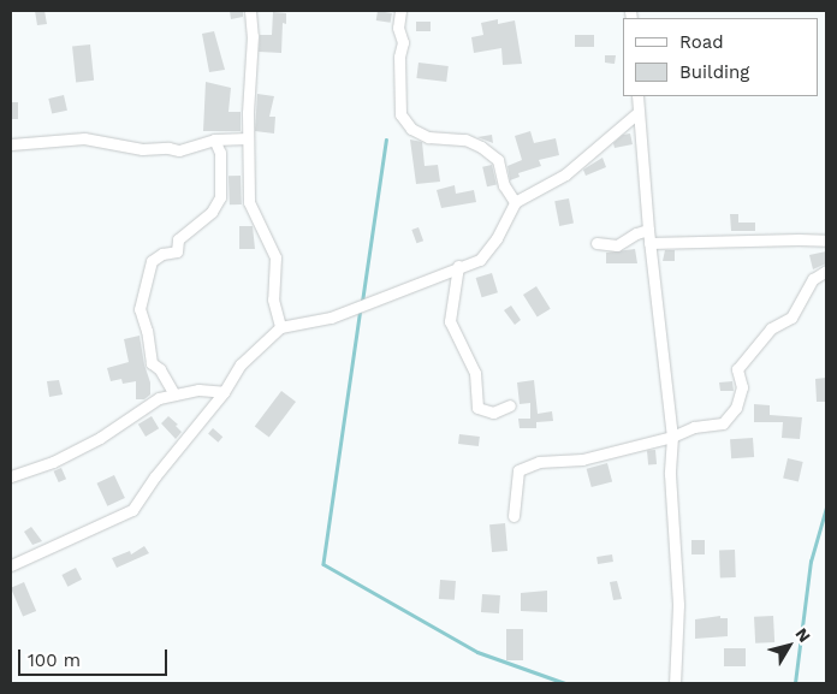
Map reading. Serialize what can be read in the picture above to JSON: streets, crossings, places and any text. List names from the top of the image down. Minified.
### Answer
{"legend":["Road","Building"],"scale_bar":"100 m","north":"top right"}
